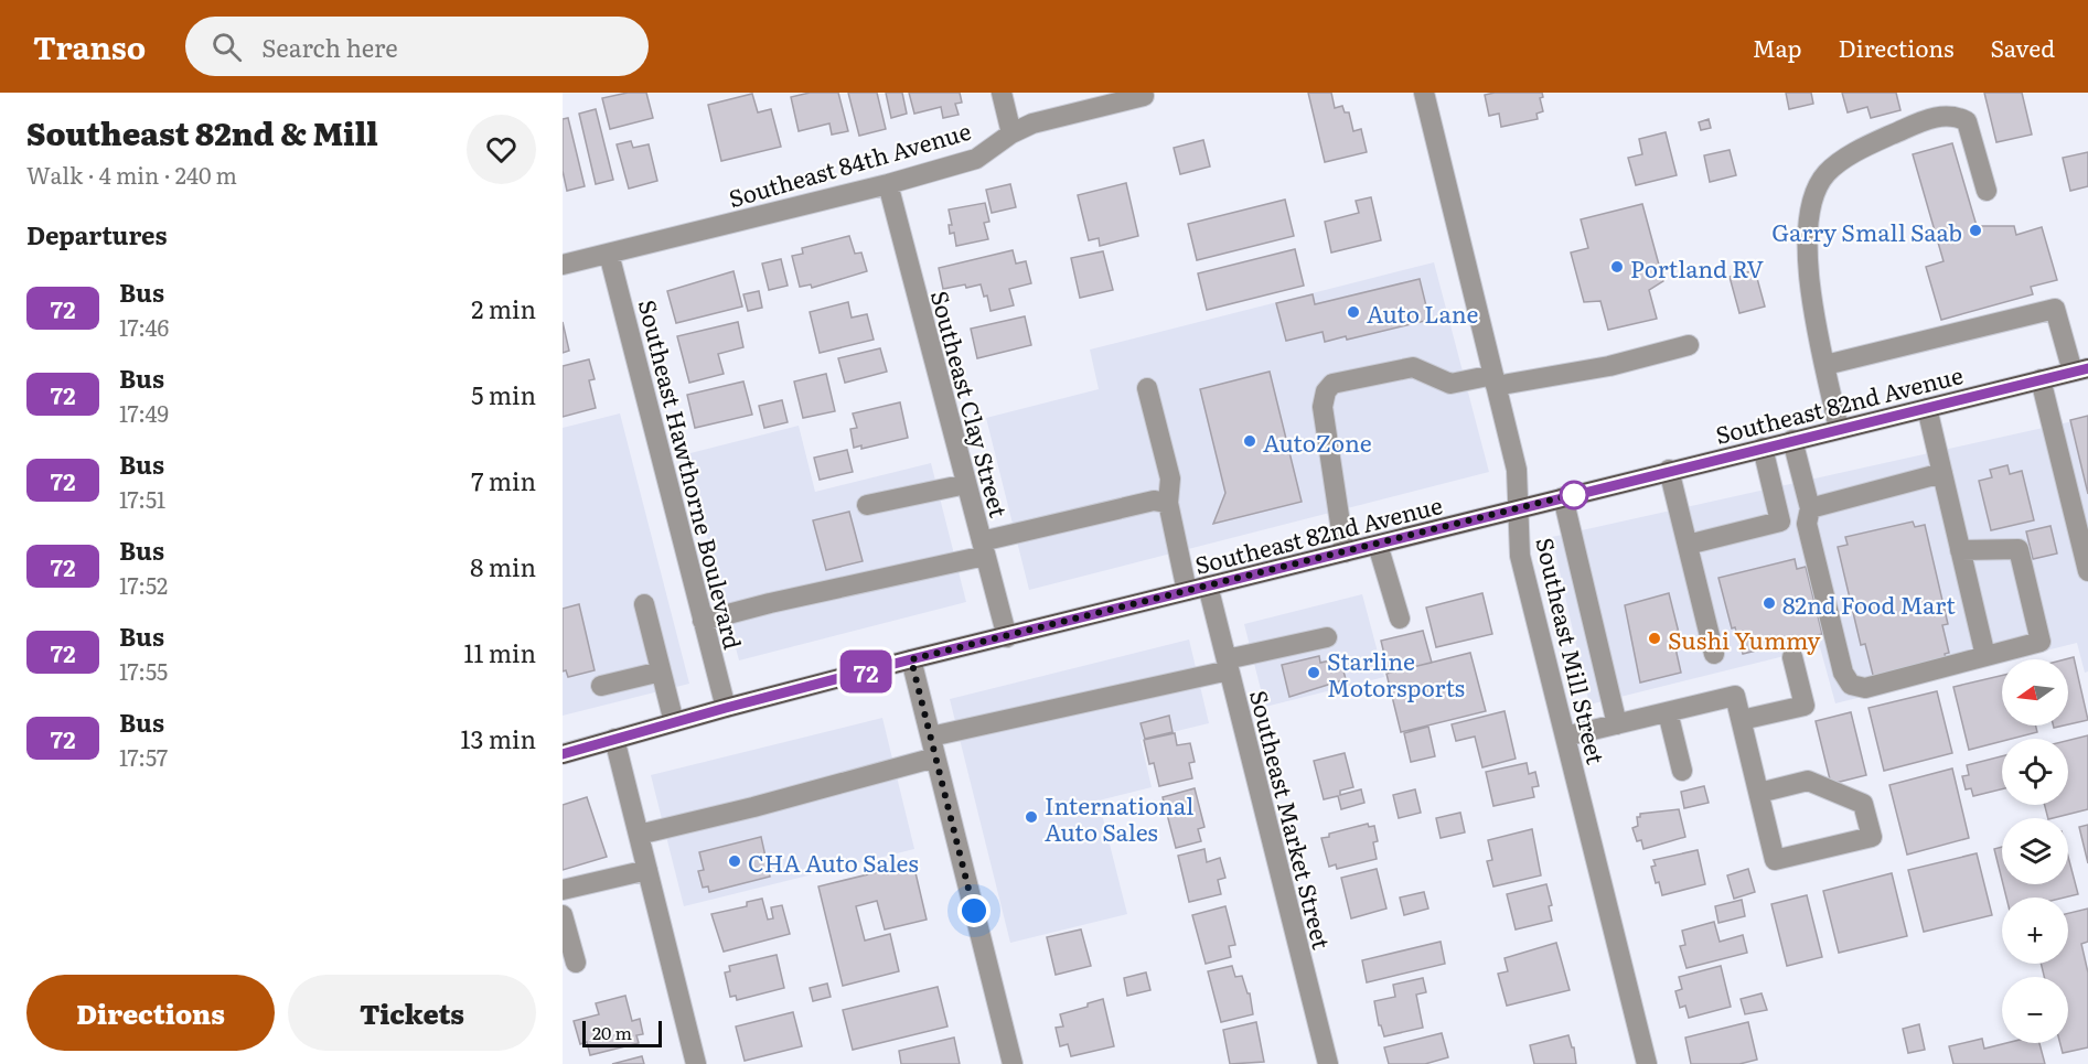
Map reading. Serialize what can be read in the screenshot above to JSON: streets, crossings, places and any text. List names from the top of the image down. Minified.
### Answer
{"streets":{"main road":["Southeast 82nd Avenue"],"street":["Southeast 84th Avenue","Southeast Clay Street","Southeast Hawthorne Boulevard","Southeast Mill Street","Southeast Market Street"]},"crossings":[["Southeast 84th Avenue","Southeast Clay Street"],["Southeast 84th Avenue","Southeast Hawthorne Boulevard"],["Southeast Clay Street","Southeast 82nd Avenue"],["Southeast 82nd Avenue","Southeast Hawthorne Boulevard"],["Southeast 82nd Avenue","Southeast Mill Street"],["Southeast 82nd Avenue","Southeast Market Street"]],"places":["Garry Small Saab","Portland RV","Auto Lane","AutoZone","82nd Food Mart","Sushi Yummy","Starline Motorsports","International Auto Sales","CHA Auto Sales"],"lines":["bus line 72"],"scale_bar":"20 m","north":"left","page":{"header":"Transo","search":"Search here","nav":["Map","Directions","Saved"],"heading":[["Southeast 82nd & Mill","Walk · 4 min · 240 m"],"Departures"],"on_map":"72","list":[{"mark":"72","name":"Bus","note":"17:46","value":"2 min"},{"mark":"72","name":"Bus","note":"17:49","value":"5 min"},{"mark":"72","name":"Bus","note":"17:51","value":"7 min"},{"mark":"72","name":"Bus","note":"17:52","value":"8 min"},{"mark":"72","name":"Bus","note":"17:55","value":"11 min"},{"mark":"72","name":"Bus","note":"17:57","value":"13 min"}],"map_buttons":["+","−"],"buttons":["Directions","Tickets"],"scale":"20 m"}}
